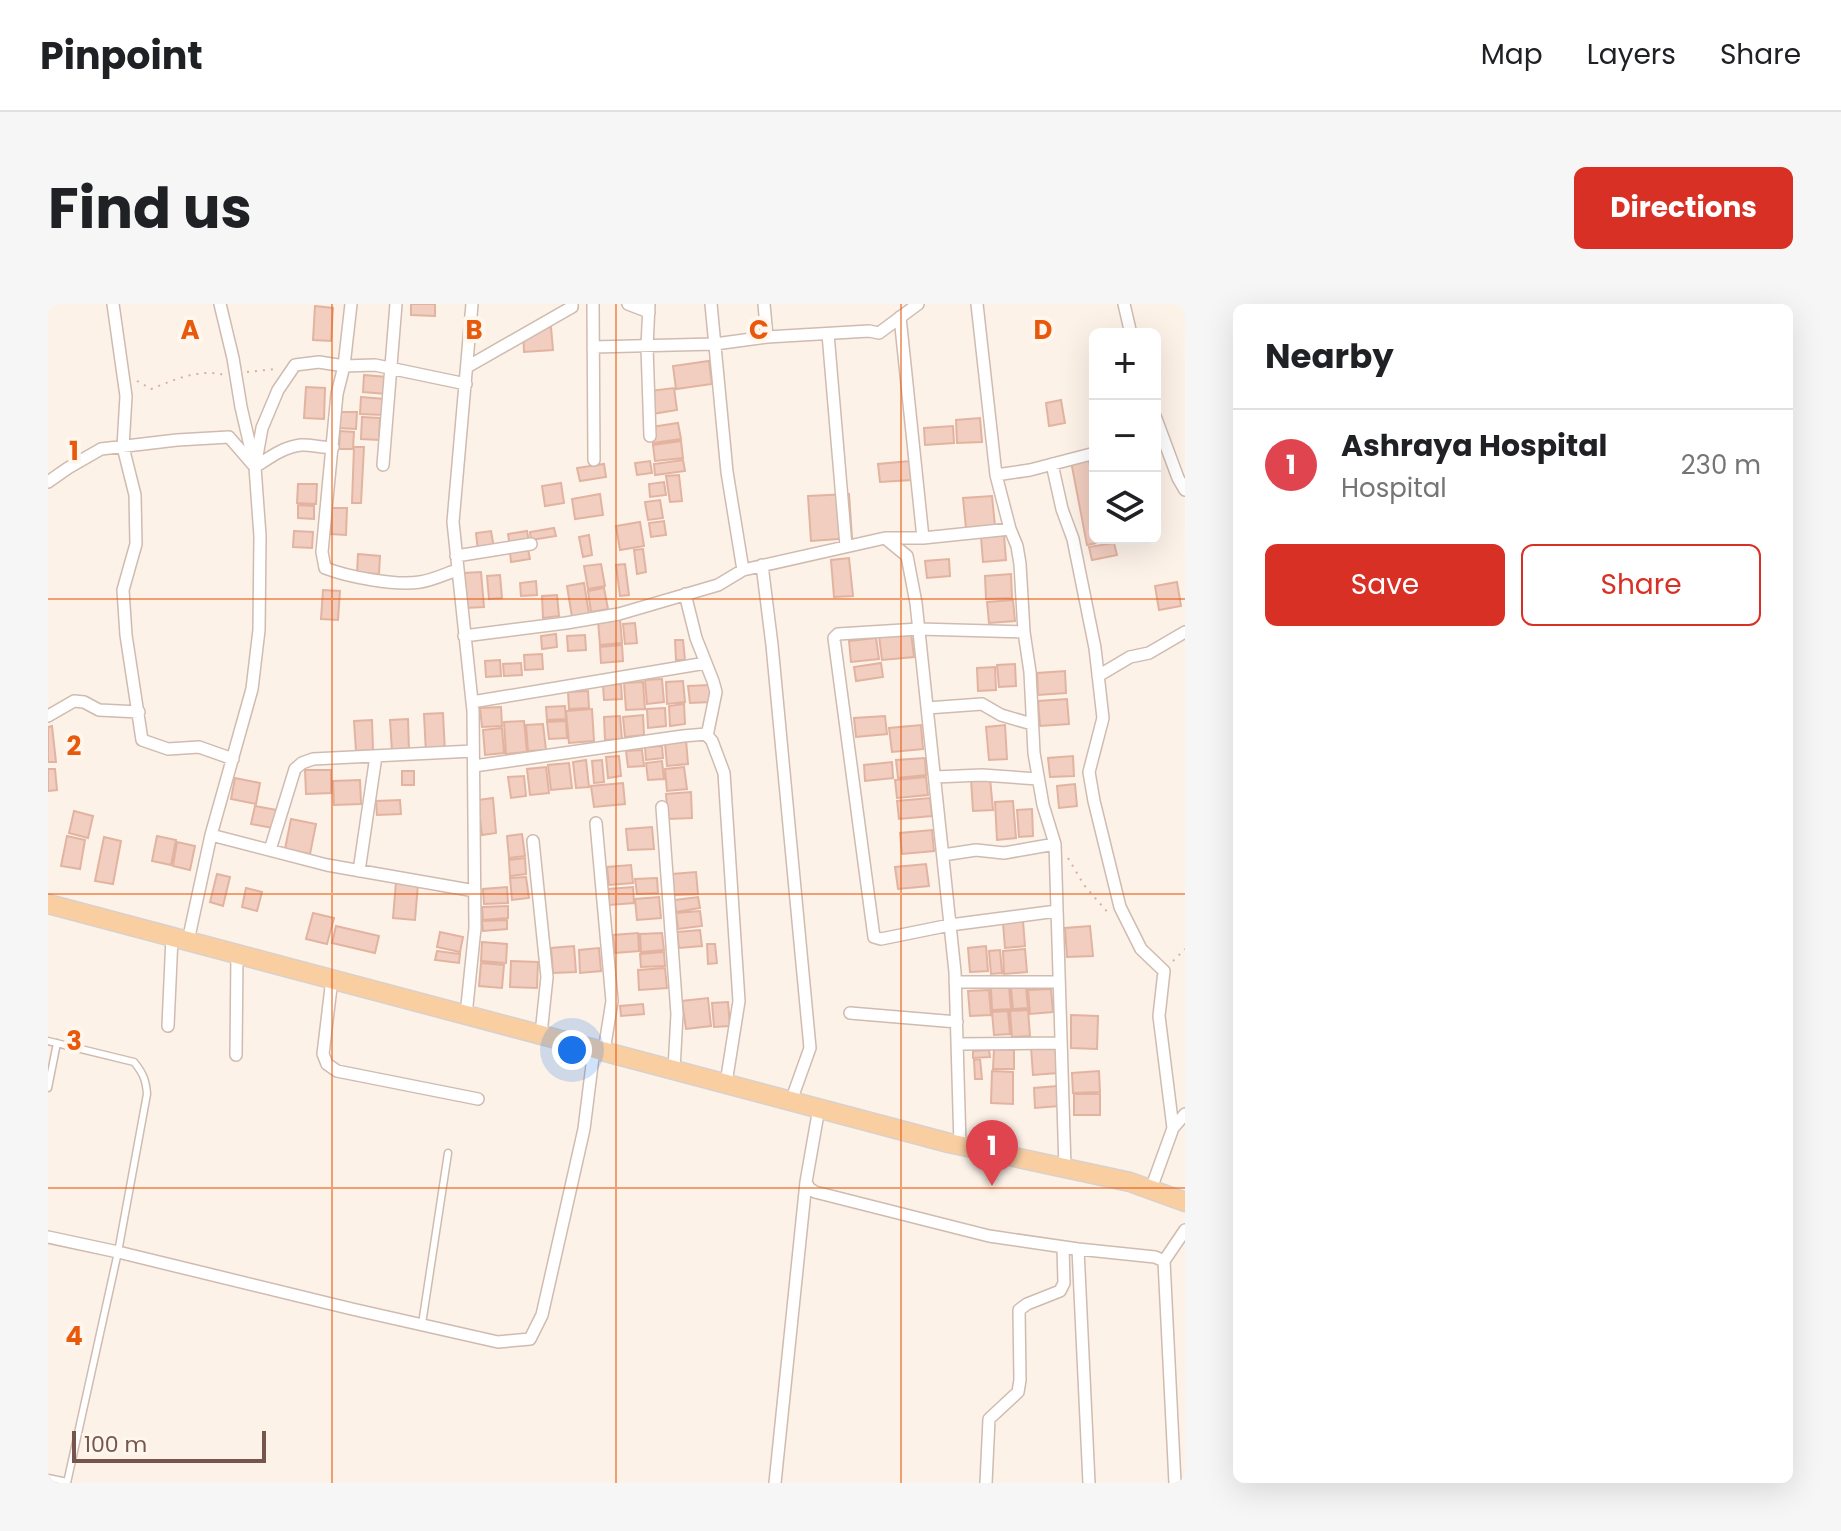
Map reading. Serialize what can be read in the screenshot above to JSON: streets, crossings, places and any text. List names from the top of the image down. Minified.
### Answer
{"scale_bar":"100 m","page":{"header":"Pinpoint","nav":["Map","Layers","Share"],"title":"Find us","buttons":["Directions",["Save","Share"]],"heading":"Nearby","map_buttons":["+","−"],"list":[{"mark":"1","name":"Ashraya Hospital","note":"Hospital","value":"230 m"}],"pins":"1","scale":"100 m"},"grid":{"columns":["A","B","C","D"],"rows":["1","2","3","4"]}}
